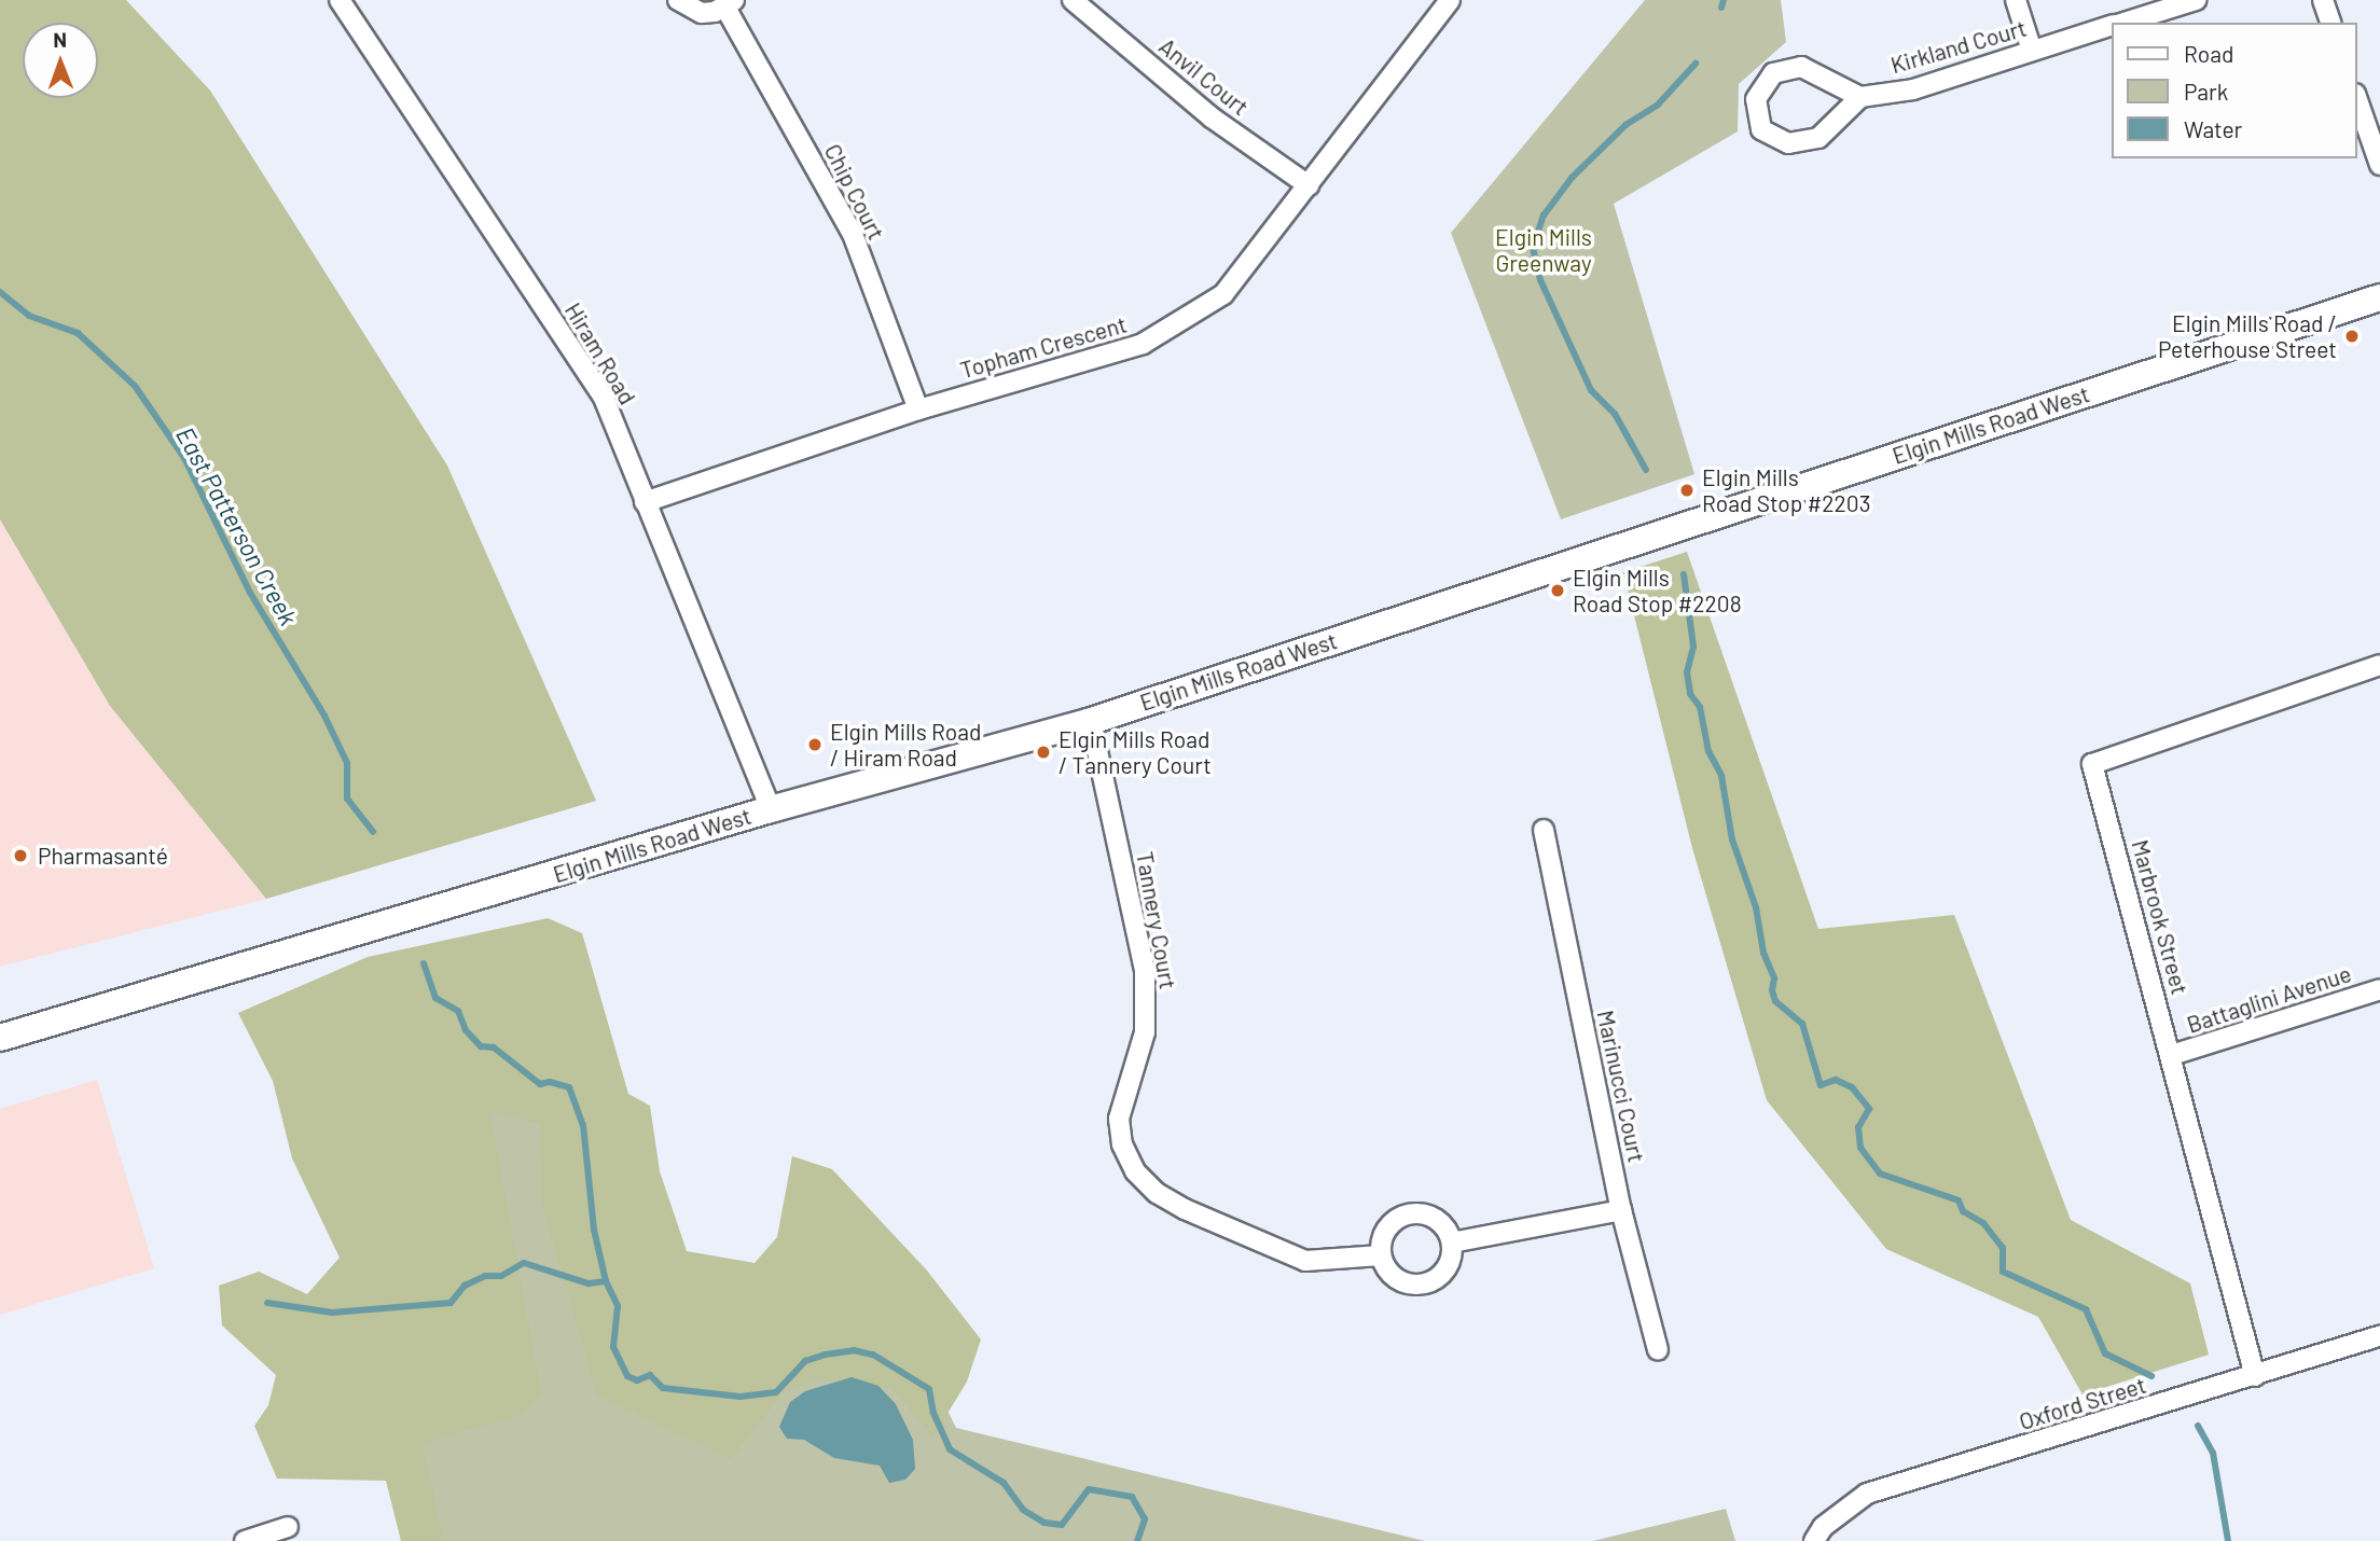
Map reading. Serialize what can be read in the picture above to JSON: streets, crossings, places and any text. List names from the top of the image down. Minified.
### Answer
{"streets":{"main road":["Elgin Mills Road West"],"street":["Kirkland Court","Anvil Court","Chip Court","Topham Crescent","Hiram Road","Marbrook Street","Tannery Court","Battaglini Avenue","Marinucci Court","Oxford Street"]},"crossings":[["Anvil Court","Topham Crescent"],["Chip Court","Topham Crescent"],["Topham Crescent","Hiram Road"],["Hiram Road","Elgin Mills Road West"],["Elgin Mills Road West","Tannery Court"],["Marbrook Street","Battaglini Avenue"],["Marbrook Street","Oxford Street"]],"water":["East Patterson Creek"],"parks":["Elgin Mills Greenway"],"places":["Elgin Mills Road / Peterhouse Street","Elgin Mills Road Stop #2203","Elgin Mills Road Stop #2208","Elgin Mills Road / Hiram Road","Elgin Mills Road / Tannery Court","Pharmasanté"],"legend":["Road","Park","Water"],"north":"top"}
